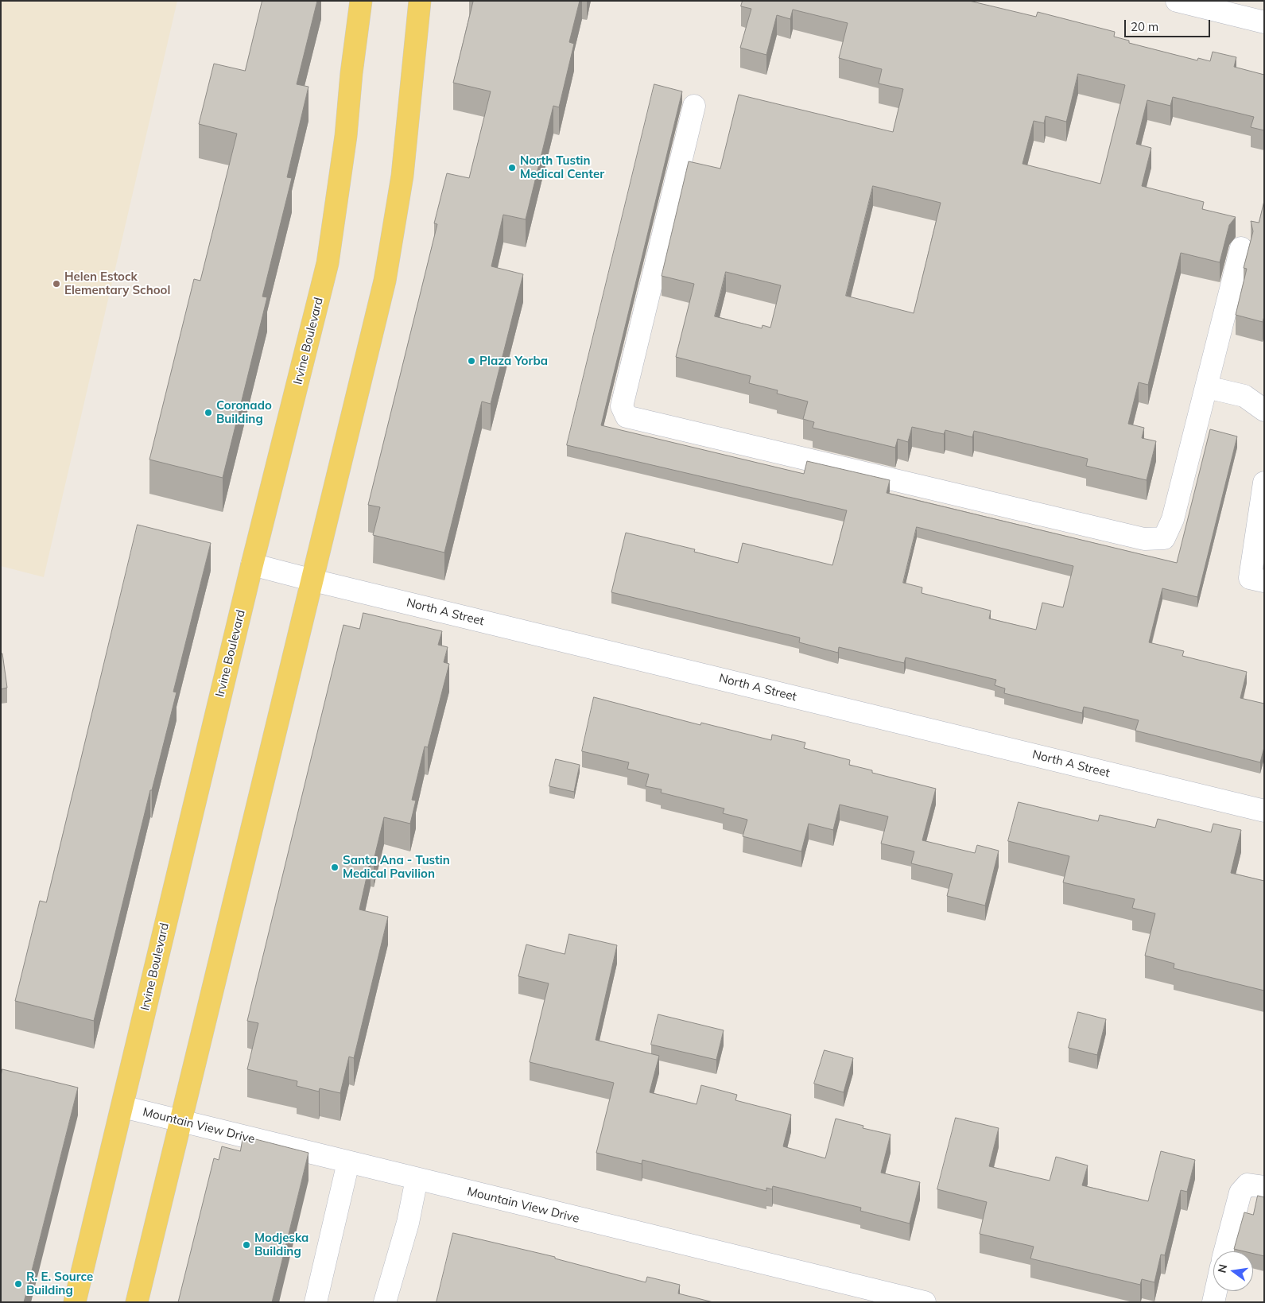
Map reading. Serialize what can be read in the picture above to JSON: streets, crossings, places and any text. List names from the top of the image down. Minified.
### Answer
{"streets":{"main road":["Irvine Boulevard"],"street":["North A Street","Mountain View Drive"]},"crossings":[["Irvine Boulevard","North A Street"],["Irvine Boulevard","Mountain View Drive"]],"places":["North Tustin Medical Center","Helen Estock Elementary School","Plaza Yorba","Coronado Building","Santa Ana - Tustin Medical Pavilion","Modjeska Building","R. E. Source Building"],"scale_bar":"20 m","north":"left"}
